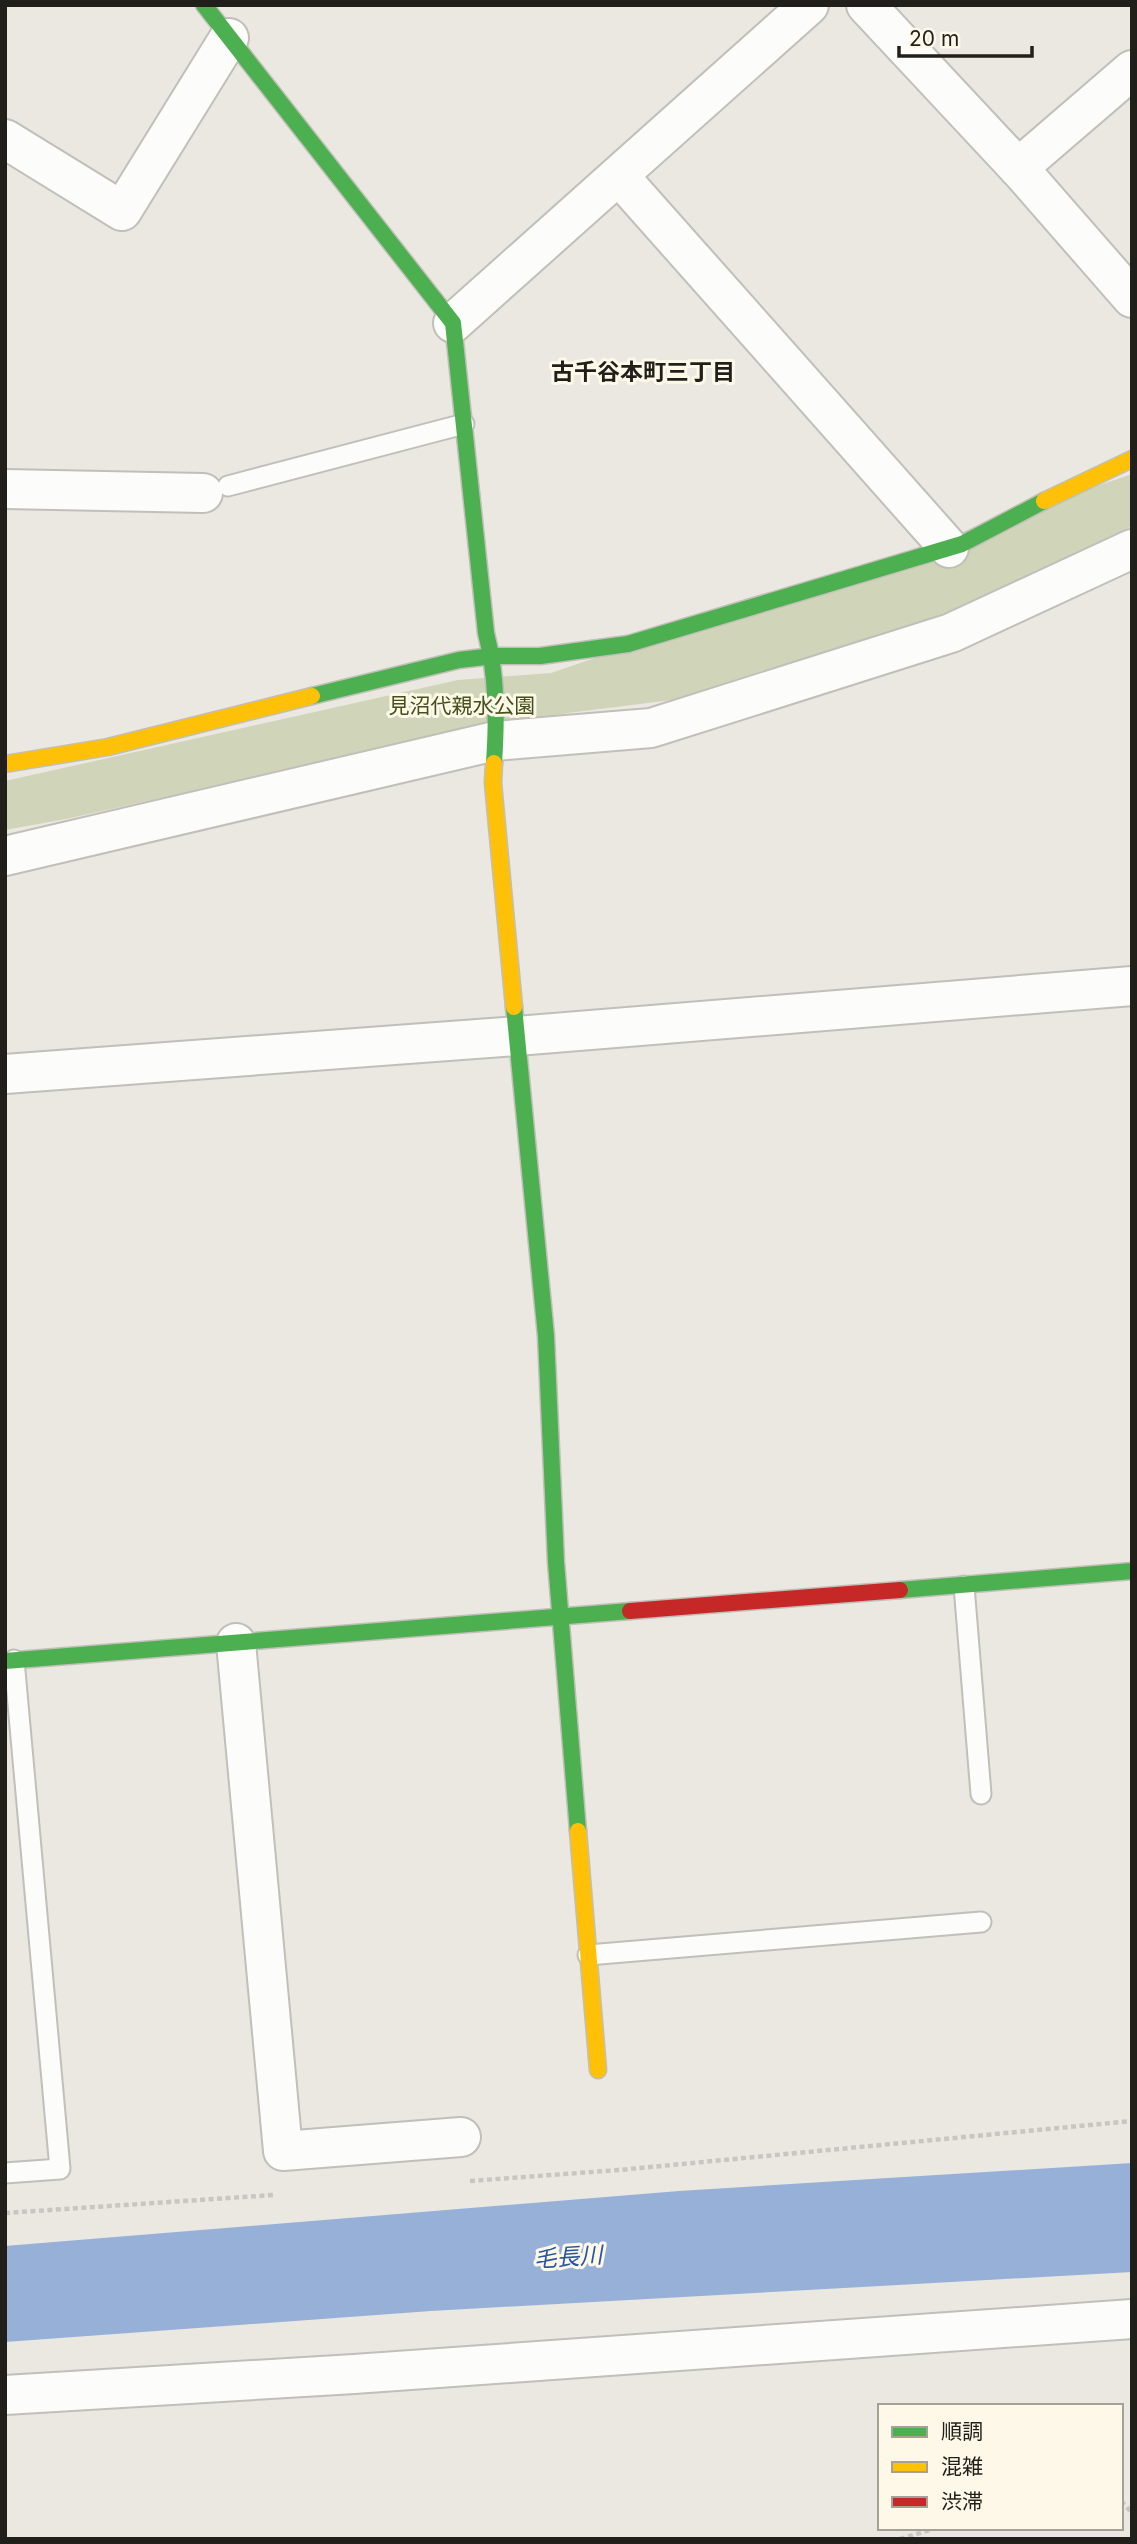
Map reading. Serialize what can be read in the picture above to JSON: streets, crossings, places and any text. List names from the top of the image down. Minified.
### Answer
{"districts":["古千谷本町三丁目"],"water":["毛長川"],"parks":["見沼代親水公園"],"legend":["順調","混雑","渋滞"],"scale_bar":"20 m"}
